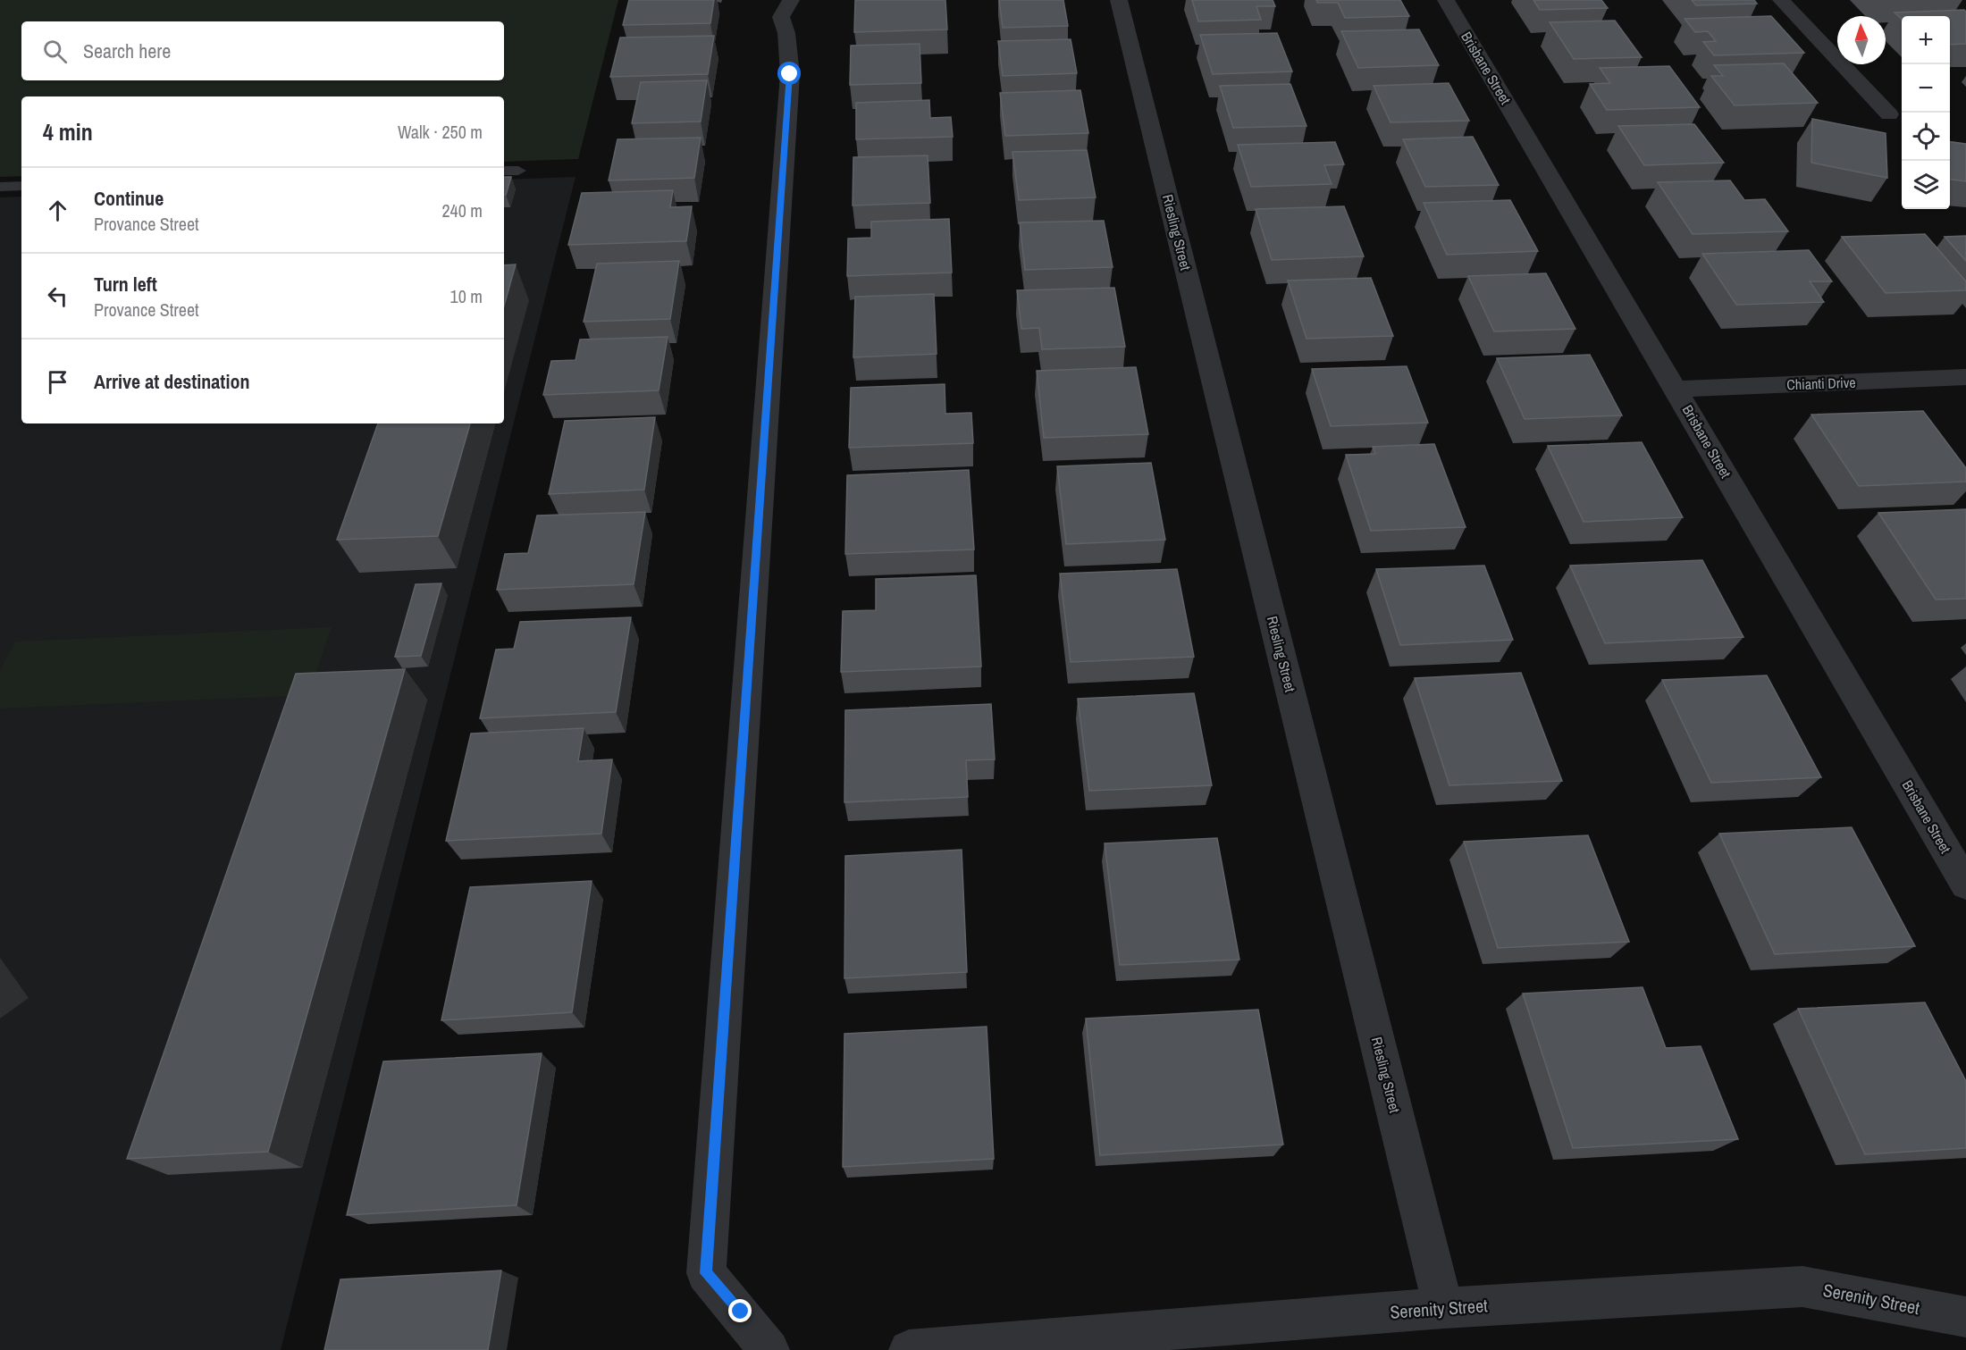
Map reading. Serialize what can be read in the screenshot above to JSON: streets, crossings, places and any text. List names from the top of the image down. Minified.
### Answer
{"streets":{"street":["Brisbane Street","Riesling Street","Chianti Drive","Serenity Street"]},"crossings":[["Brisbane Street","Chianti Drive"],["Riesling Street","Serenity Street"]],"north":"top","page":{"map_buttons":["+","−"],"search":"Search here","heading":["4 min","Walk · 250 m"],"list":[["Continue","Provance Street","240 m"],["Turn left","Provance Street","10 m"],"Arrive at destination"]}}
